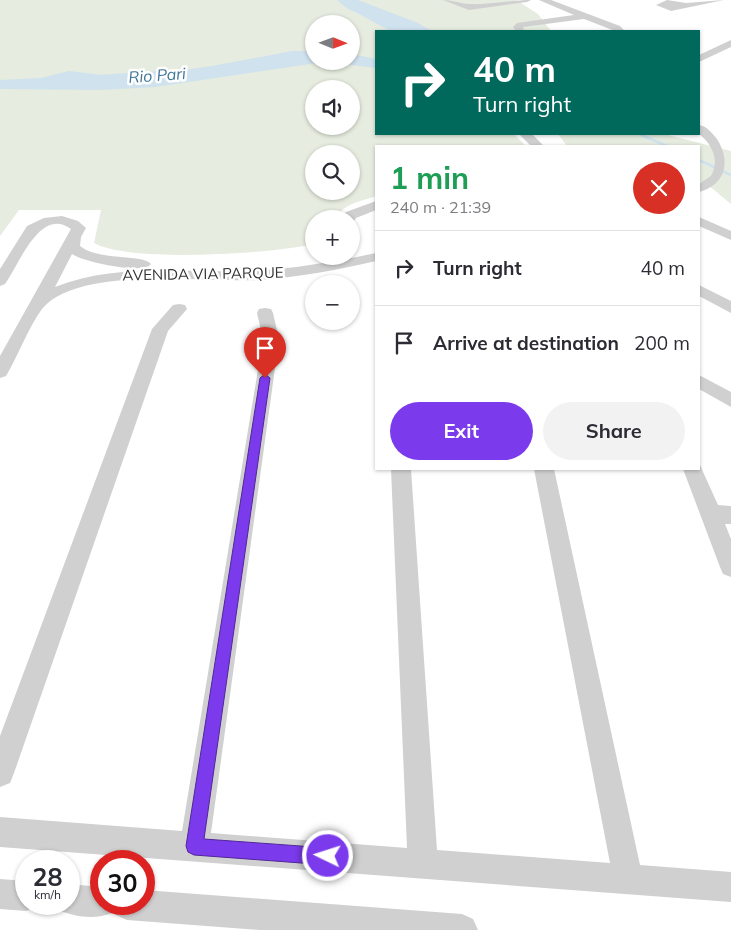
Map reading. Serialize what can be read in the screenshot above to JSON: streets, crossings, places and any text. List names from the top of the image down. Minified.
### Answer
{"streets":{"street":["AVENIDA VIA PARQUE"]},"water":["Rio Pari"],"north":"right","page":{"map_buttons":["+","−"],"turn":["40 m","Turn right"],"heading":["1 min","240 m · 21:39"],"list":[{"name":"Turn right","value":"40 m"},{"name":"Arrive at destination","value":"200 m"}],"buttons":["Exit","Share"],"speed":"28 km/h","limit":"30"}}
